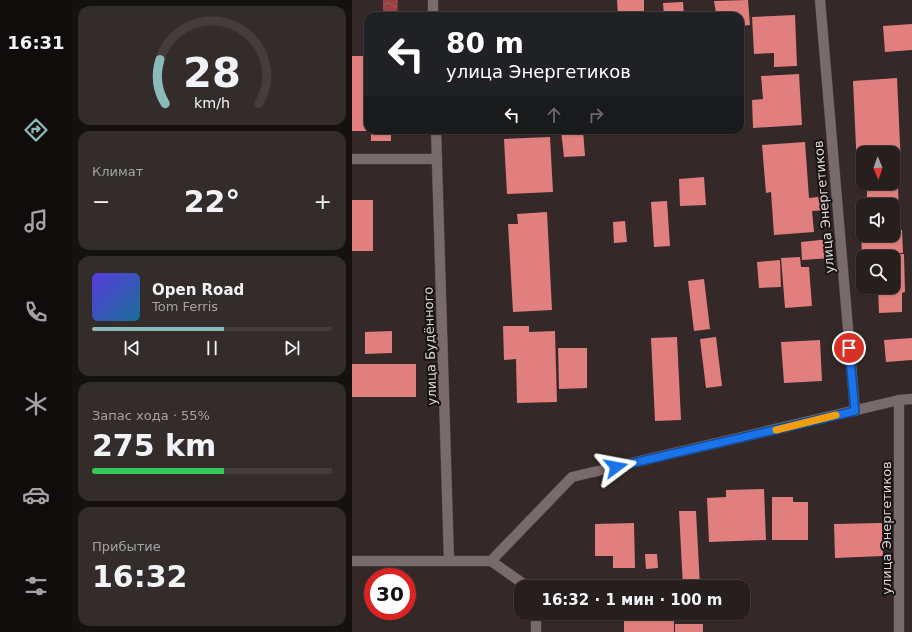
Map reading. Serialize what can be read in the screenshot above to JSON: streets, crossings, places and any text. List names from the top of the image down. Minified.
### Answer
{"streets":{"street":["улица Энергетиков","улица Будённого"]},"north":"bottom","page":{"tabs":"16:31","turn":["80 m","улица Энергетиков"],"tile":["Климат",["Запас хода · 55%","275 km"],["Прибытие","16:32"]],"heat":["−","22°","+"],"song":["Open Road","Tom Ferris"],"limit":"30","trip":"16:32 · 1 мин · 100 m","gauge":["28","km/h"]}}
